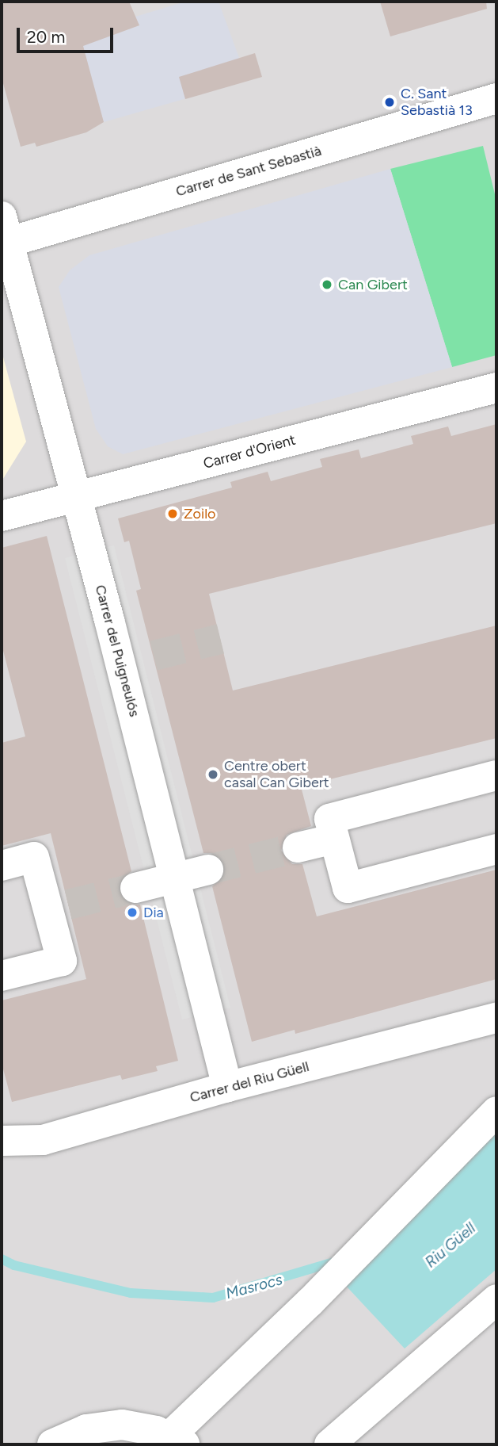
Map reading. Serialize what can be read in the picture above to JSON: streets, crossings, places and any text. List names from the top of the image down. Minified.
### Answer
{"streets":{"street":["Carrer de Sant Sebastià","Carrer d'Orient","Carrer del Puigneulós","Carrer del Riu Güell"]},"crossings":[["Carrer de Sant Sebastià","Carrer del Puigneulós"],["Carrer d'Orient","Carrer del Puigneulós"],["Carrer del Puigneulós","Carrer del Riu Güell"]],"water":["Riu Güell","Masrocs"],"places":["C. Sant Sebastià 13","Can Gibert","Zoilo","Centre obert casal Can Gibert","Dia"],"scale_bar":"20 m"}
